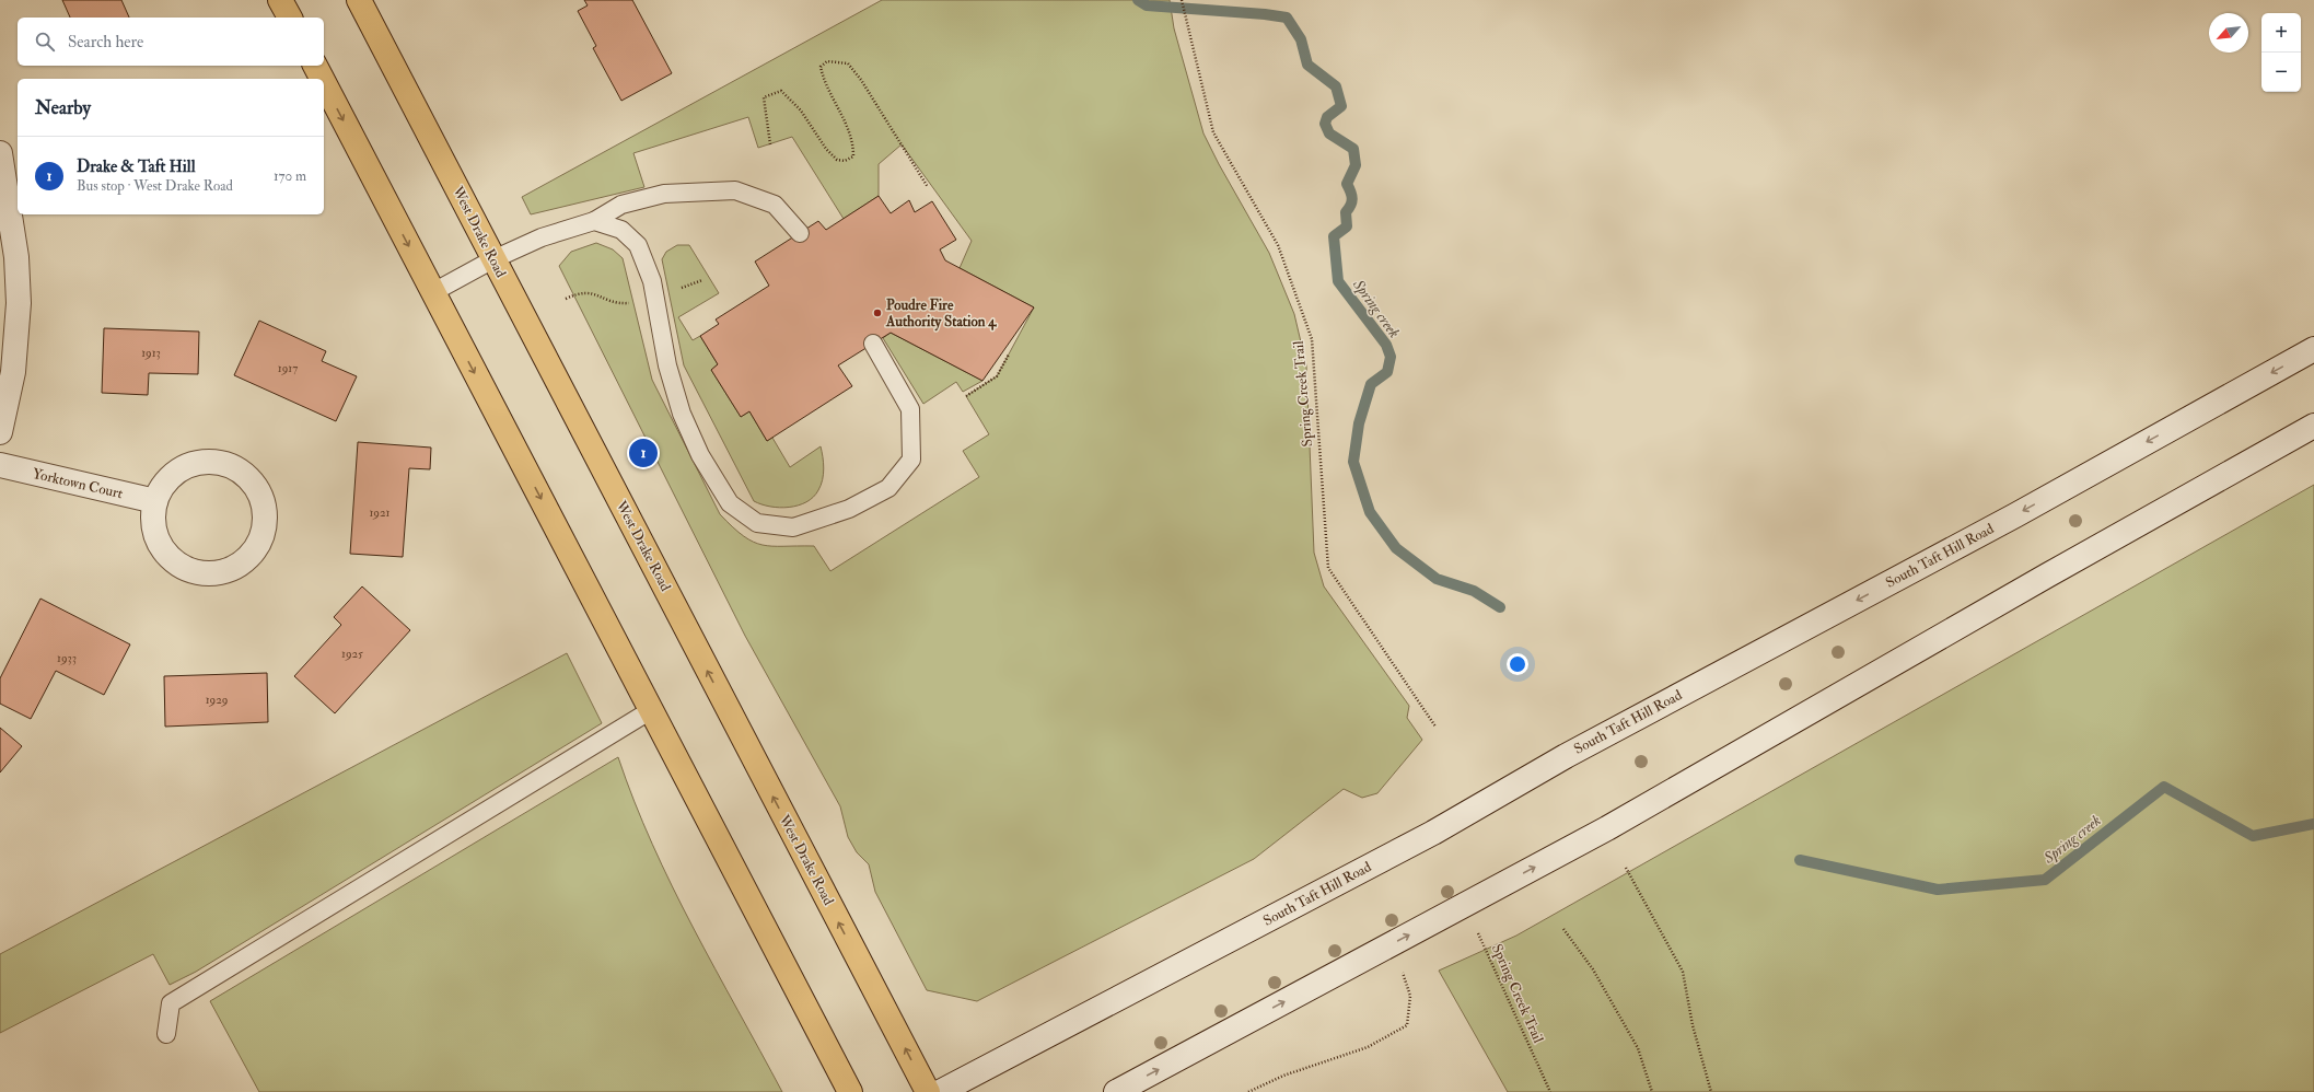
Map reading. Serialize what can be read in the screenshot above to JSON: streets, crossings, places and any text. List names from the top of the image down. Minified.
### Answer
{"streets":{"main road":["West Drake Road","Yorktown Court","South Taft Hill Road"],"path":["Spring Creek Trail"]},"water":["Spring creek"],"places":["Poudre Fire Authority Station 4"],"house_numbers":["1913","1917","1921","1925","1933","1929"],"north":"bottom left","page":{"map_buttons":["+","−"],"search":"Search here","heading":"Nearby","list":[{"mark":"1","name":"Drake & Taft Hill","note":"Bus stop · West Drake Road","value":"170 m"}],"pins":"1"}}
